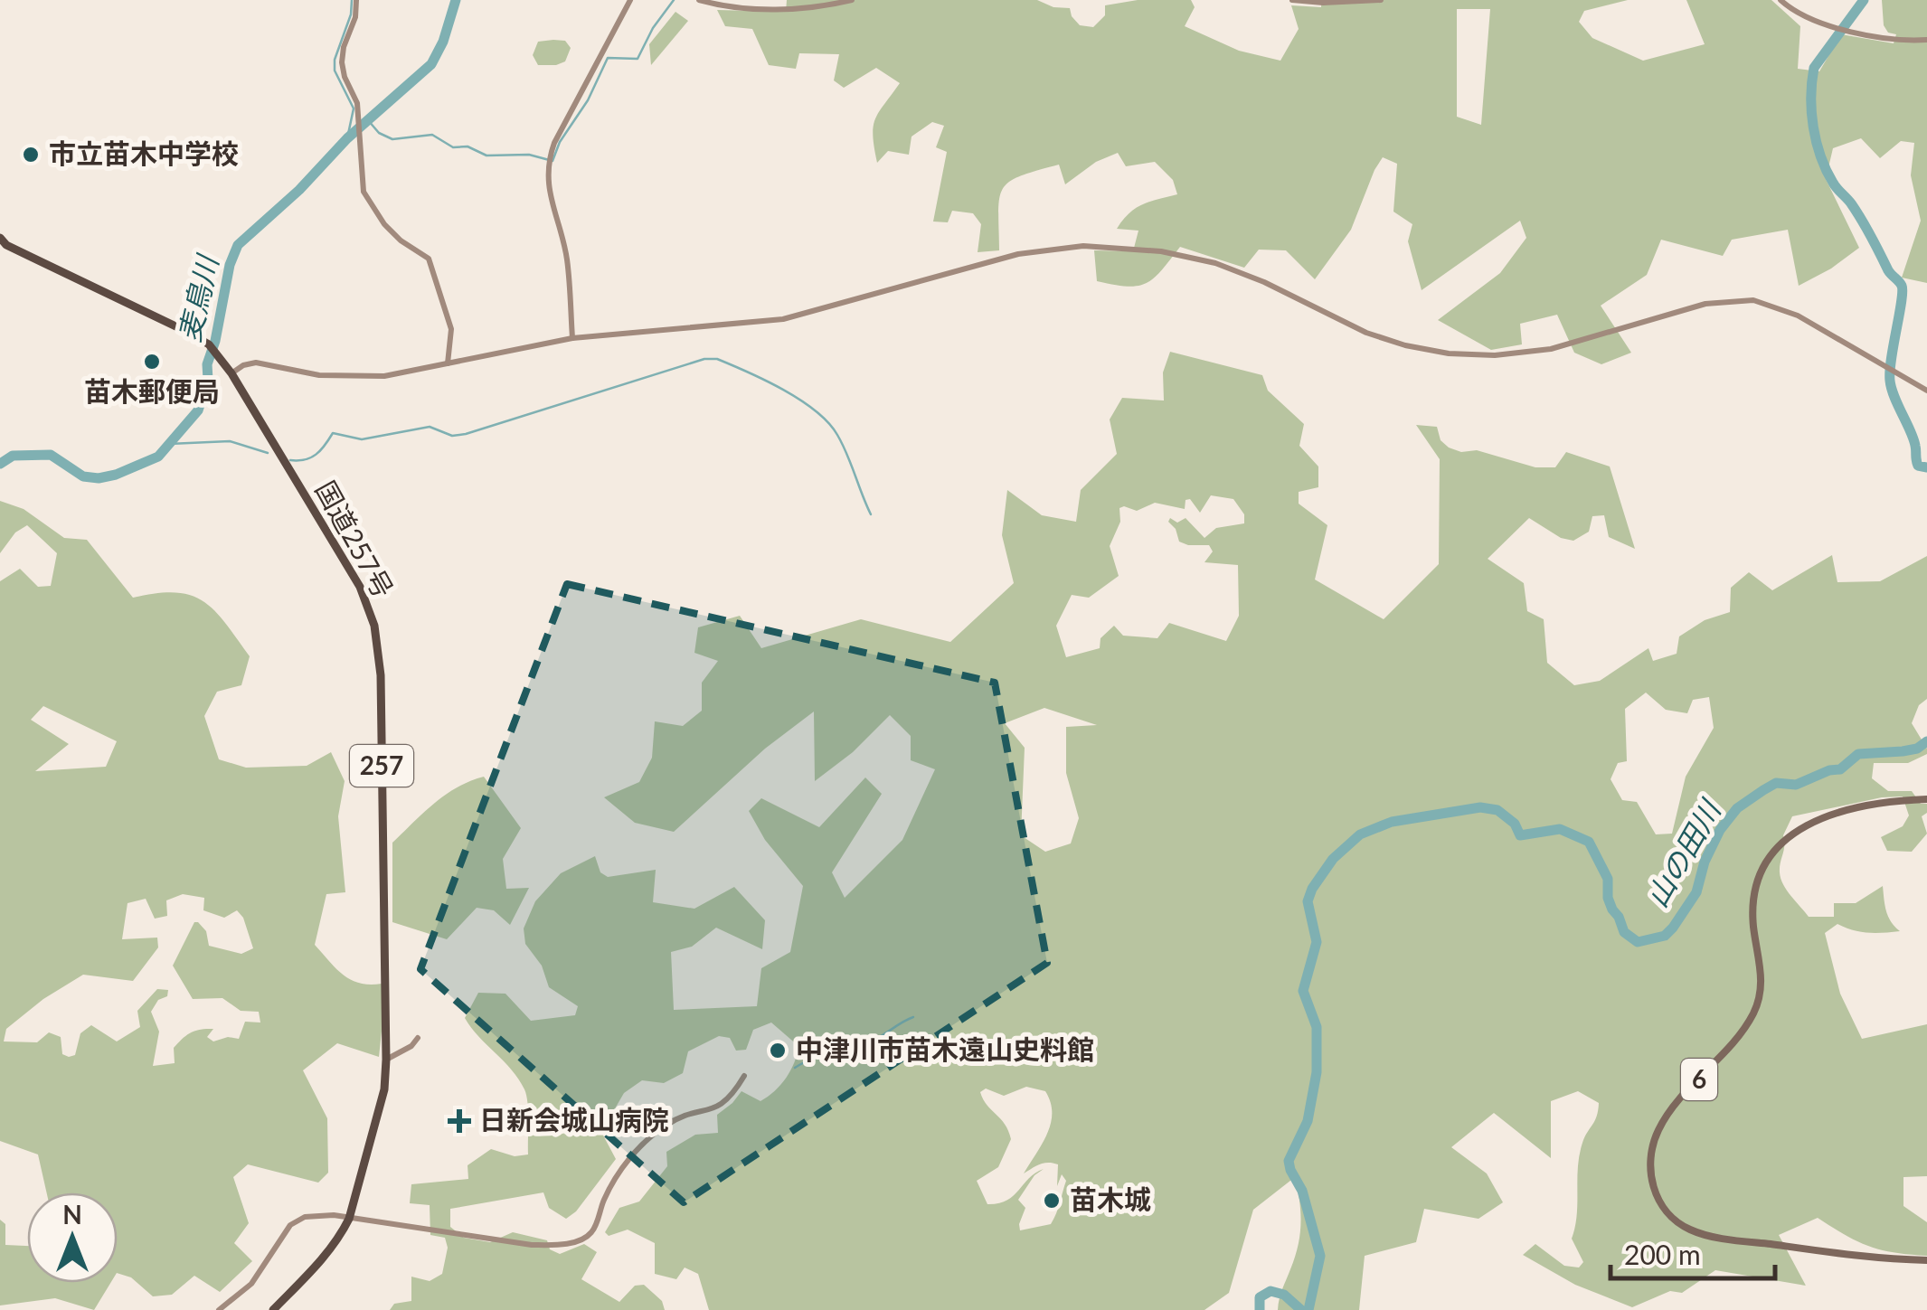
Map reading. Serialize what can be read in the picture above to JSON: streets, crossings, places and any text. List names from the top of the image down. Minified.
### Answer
{"streets":{"highway":["国道257号","257"],"main road":["6"]},"water":["麦鳥川","山の田川"],"places":{"other":["市立苗木中学校","苗木郵便局","中津川市苗木遠山史料館","苗木城"],"health":["日新会城山病院"]},"scale_bar":"200 m","north":"top"}
